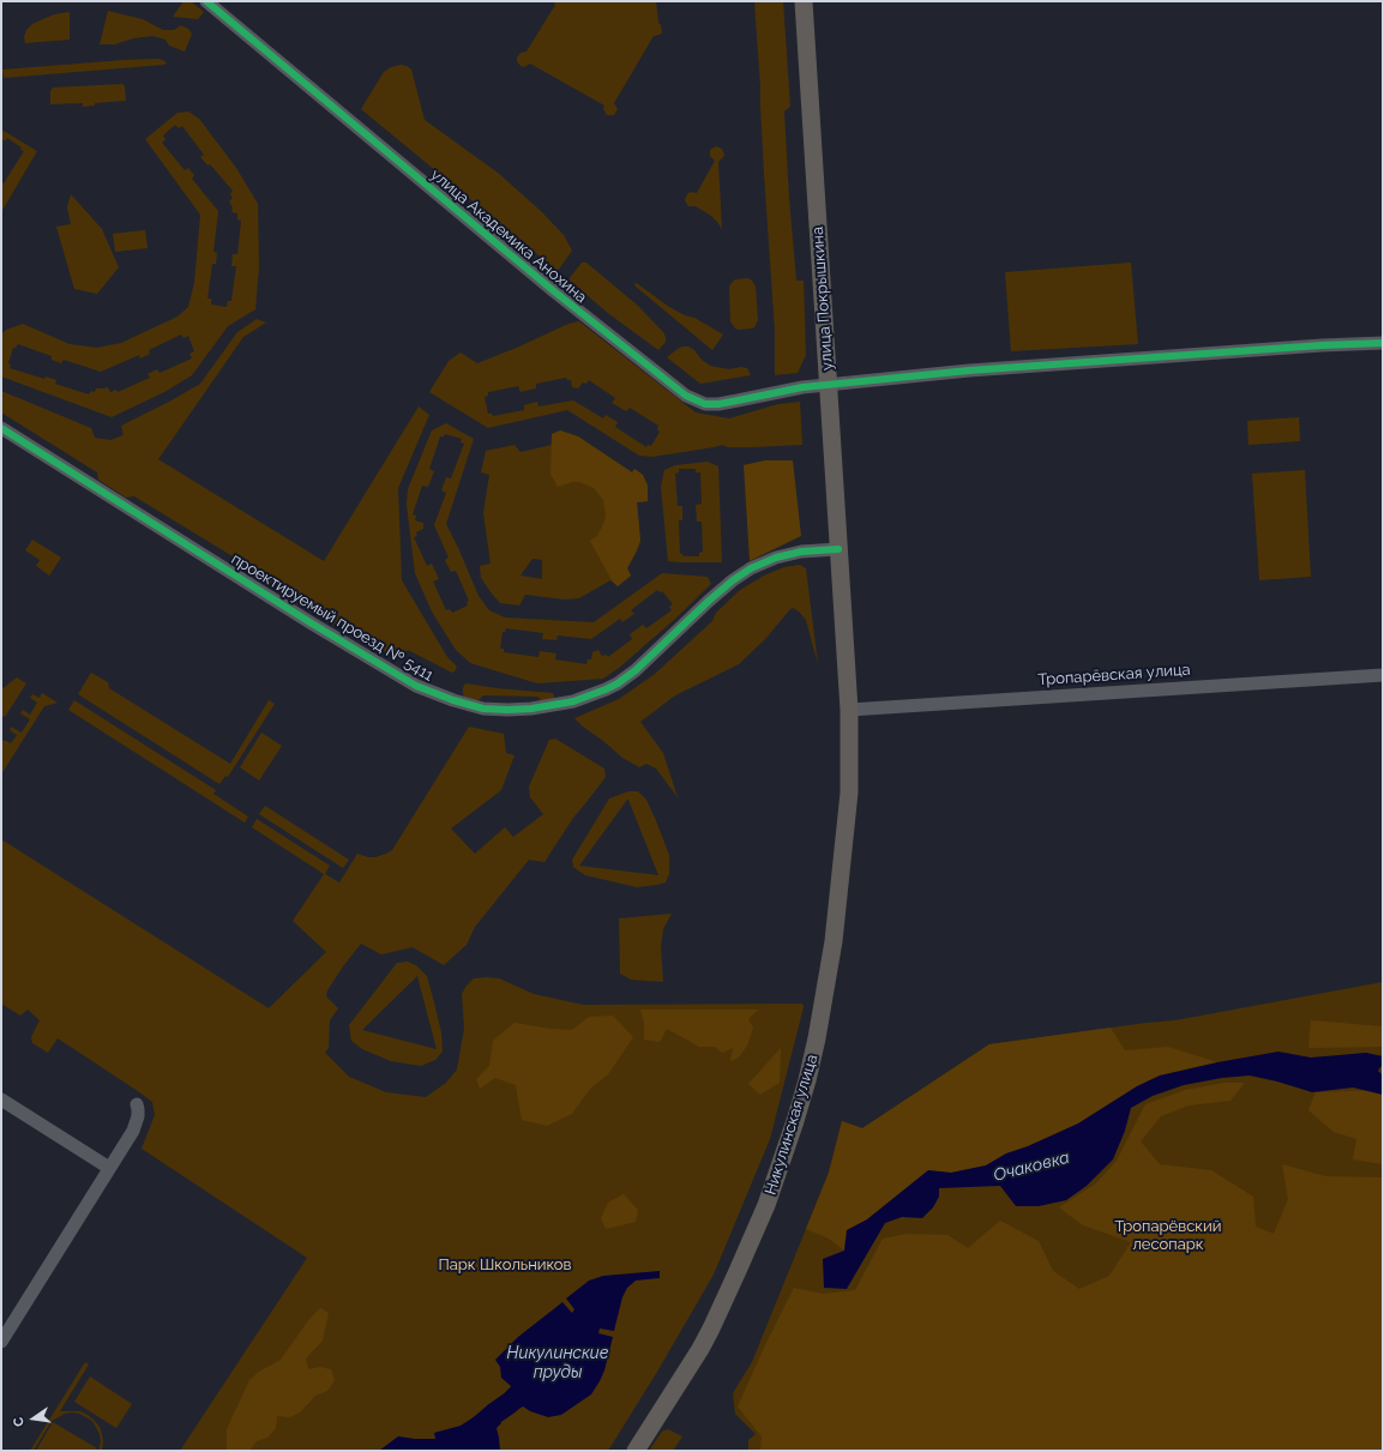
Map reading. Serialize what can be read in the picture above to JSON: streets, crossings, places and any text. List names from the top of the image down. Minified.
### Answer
{"streets":{"main road":["улица Покрышкина","Никулинская улица"],"street":["улица Академика Анохина","проектируемый проезд № 5411","Тропарёвская улица"]},"crossings":[["улица Академика Анохина","улица Покрышкина"],["улица Покрышкина","проектируемый проезд № 5411"],["улица Покрышкина","Тропарёвская улица"],["улица Покрышкина","Никулинская улица"],["Тропарёвская улица","Никулинская улица"]],"water":["Очаковка","Никулинские пруды"],"parks":["Тропарёвский лесопарк","Парк Школьников"],"north":"left"}
